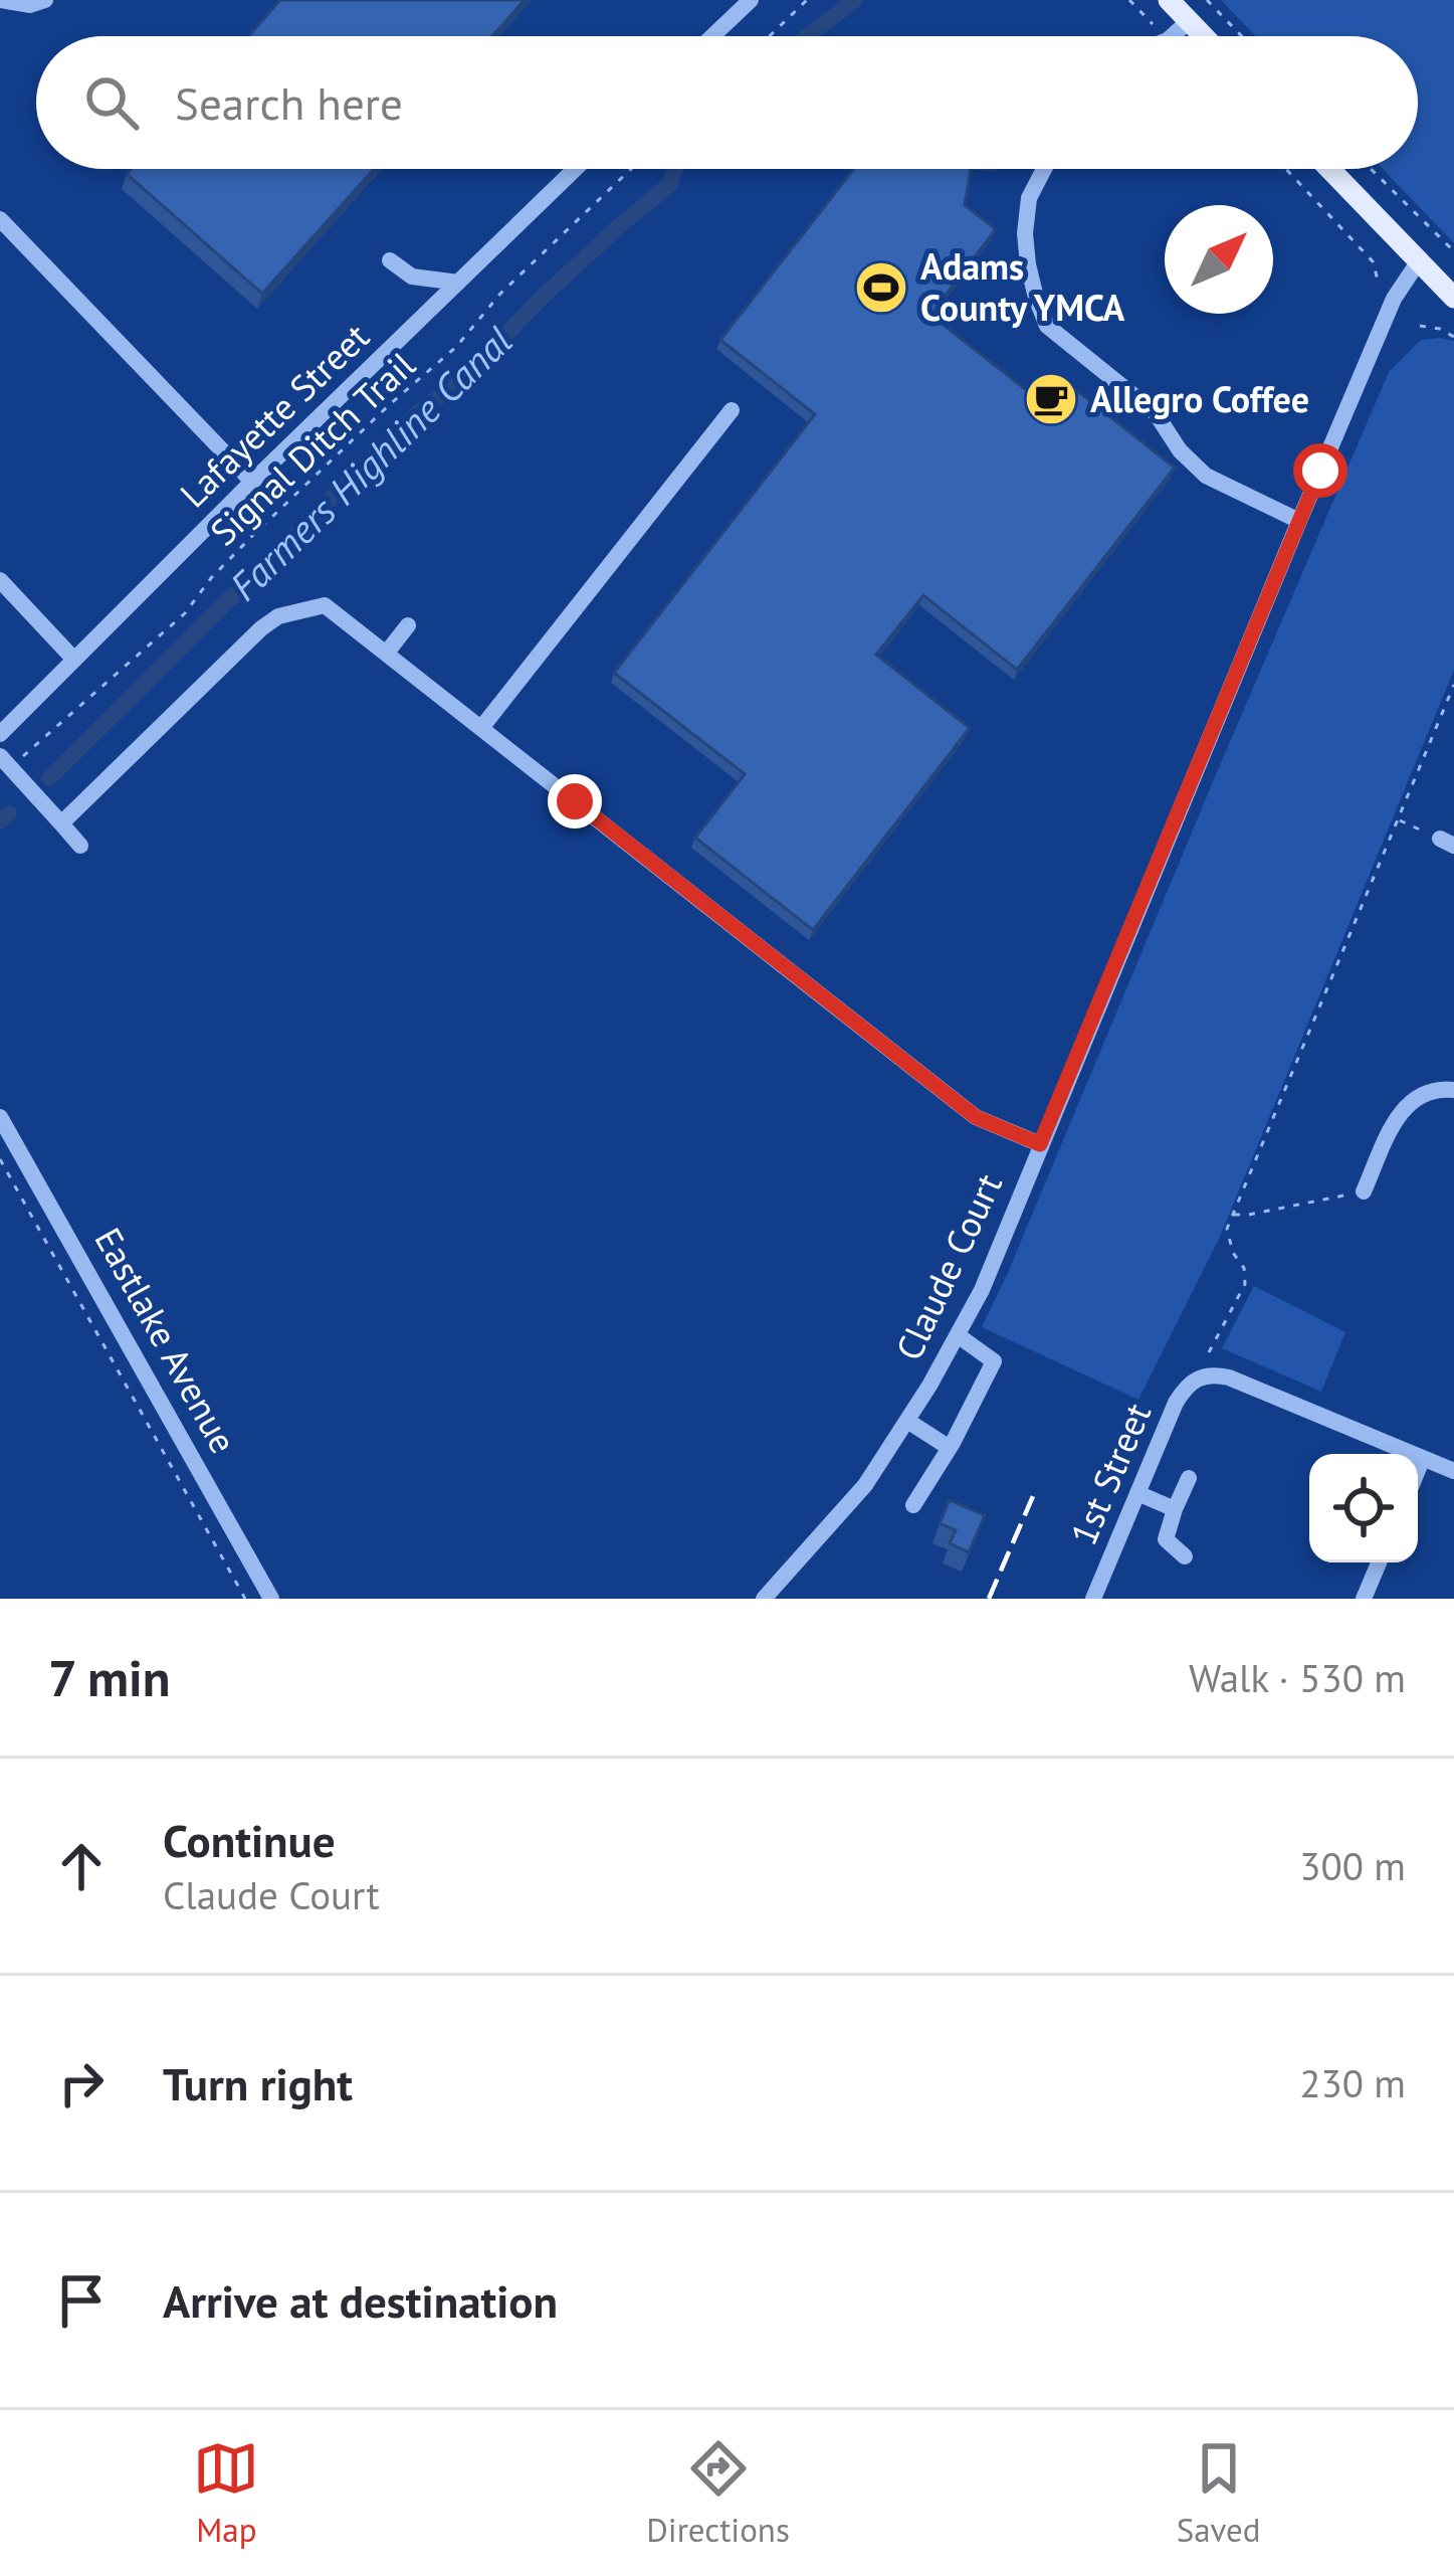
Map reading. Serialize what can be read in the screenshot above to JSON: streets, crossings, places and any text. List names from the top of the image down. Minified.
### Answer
{"streets":{"street":["Lafayette Street","Claude Court","Eastlake Avenue","1st Street"],"path":["Signal Ditch Trail"]},"water":["Farmers Highline Canal"],"places":{"sports":["Adams County YMCA"],"cafe":["Allegro Coffee"]},"north":"top right","page":{"search":"Search here","heading":["7 min","Walk · 530 m"],"list":[["Continue","Claude Court","300 m"],["Turn right","230 m"],"Arrive at destination"],"nav":["Map","Directions","Saved"]}}
